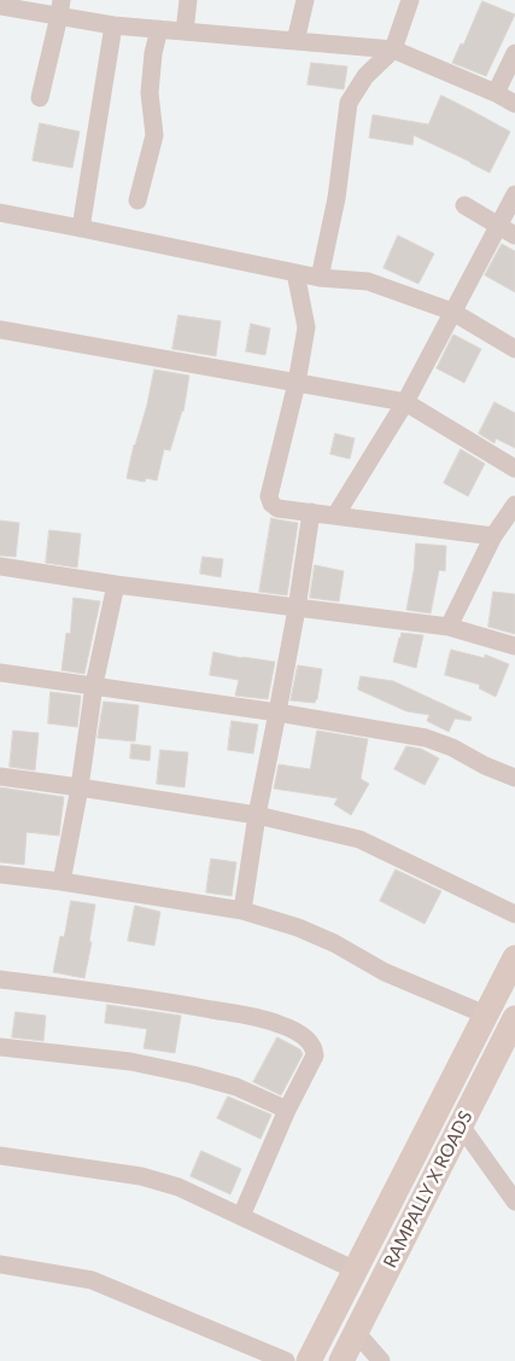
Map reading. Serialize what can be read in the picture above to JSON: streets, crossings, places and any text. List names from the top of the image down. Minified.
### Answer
{"streets":{"main road":["RAMPALLY X ROADS"]}}
